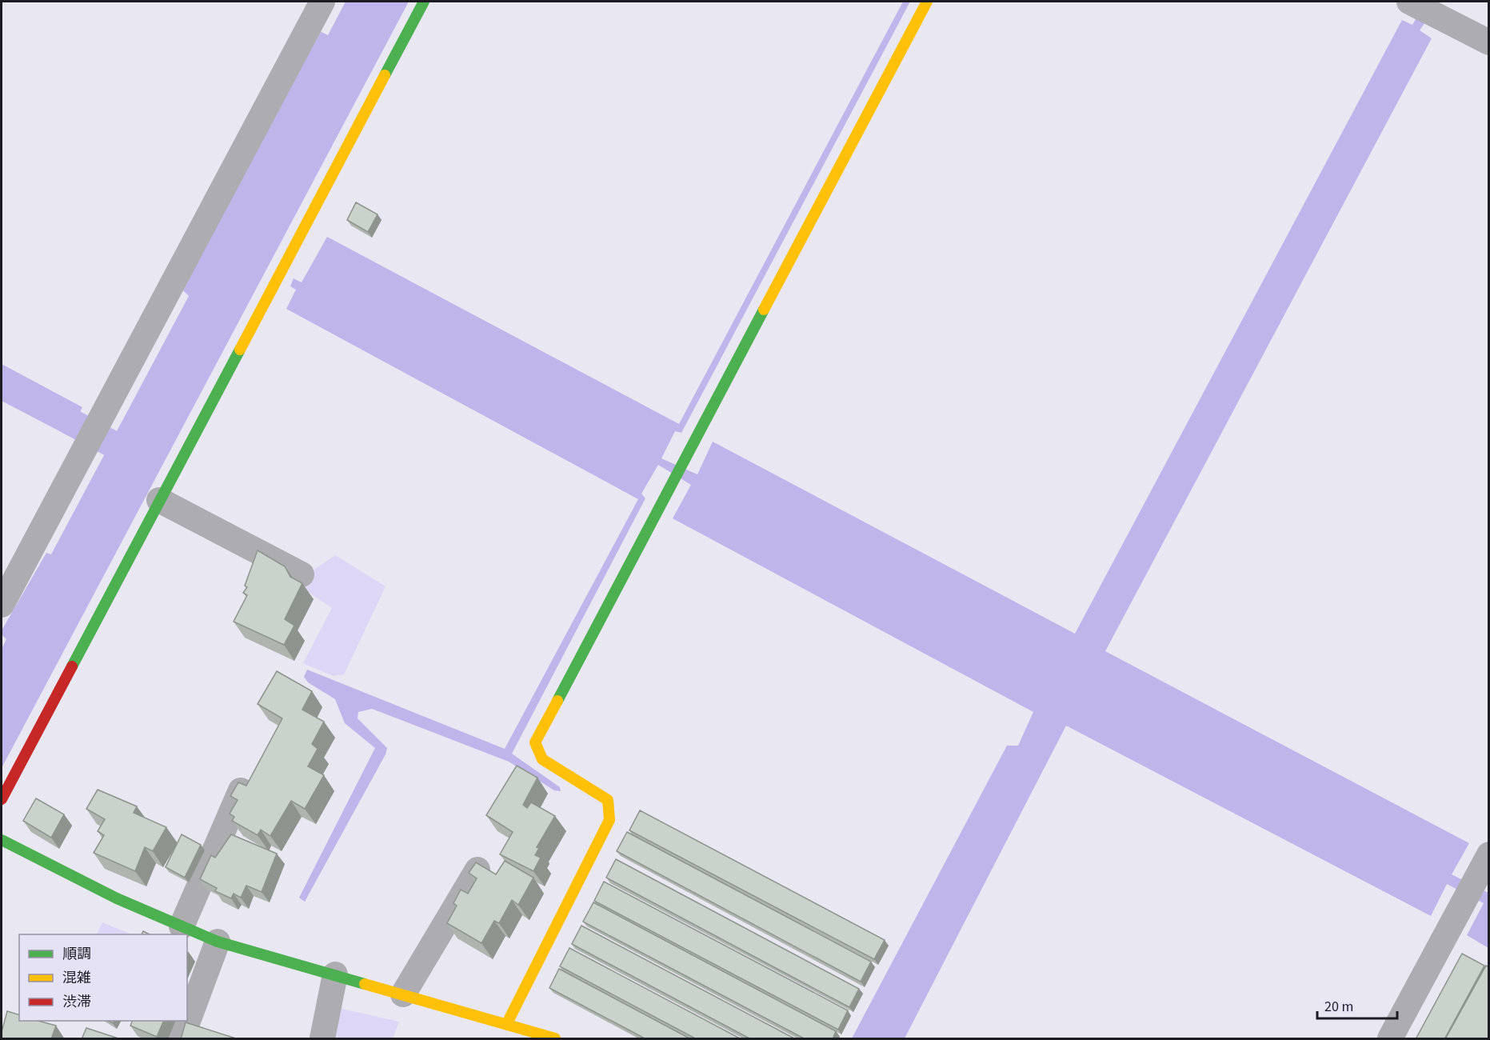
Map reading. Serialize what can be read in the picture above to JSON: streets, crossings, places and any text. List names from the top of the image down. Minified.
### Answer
{"legend":["順調","混雑","渋滞"],"scale_bar":"20 m"}
